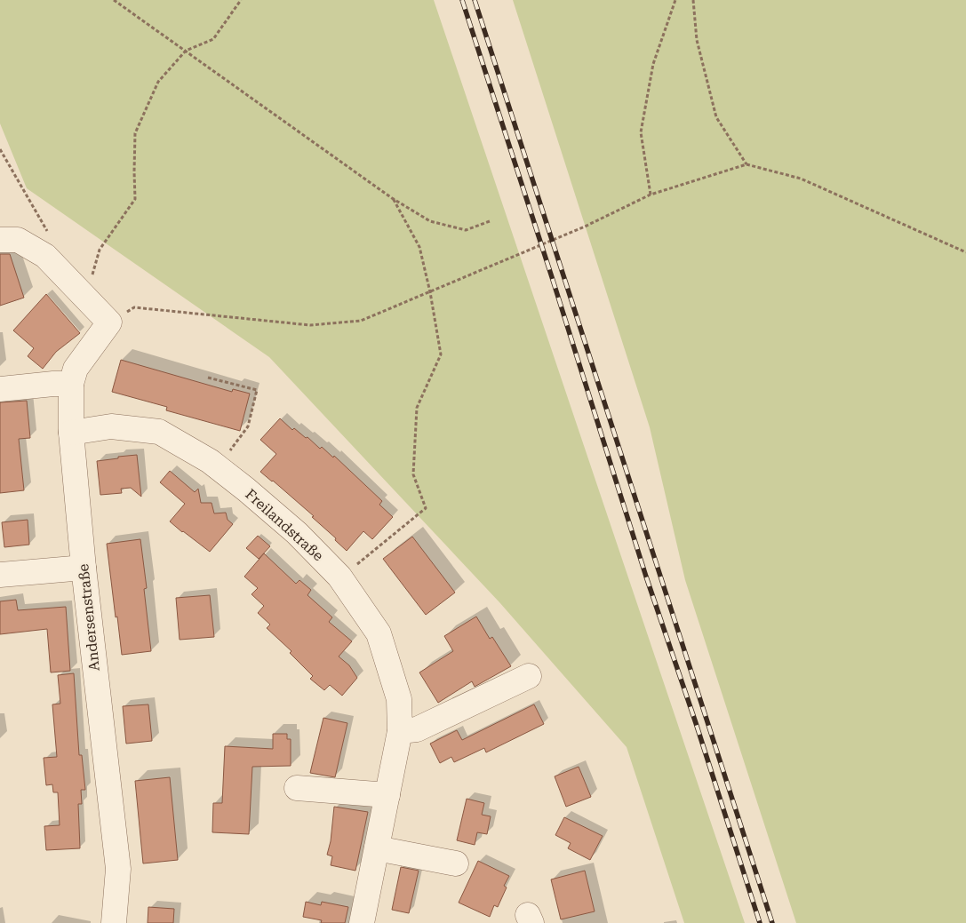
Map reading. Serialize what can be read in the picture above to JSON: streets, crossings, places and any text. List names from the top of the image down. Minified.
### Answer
{"streets":{"street":["Freilandstraße","Andersenstraße"]},"crossings":[["Freilandstraße","Andersenstraße"]]}
